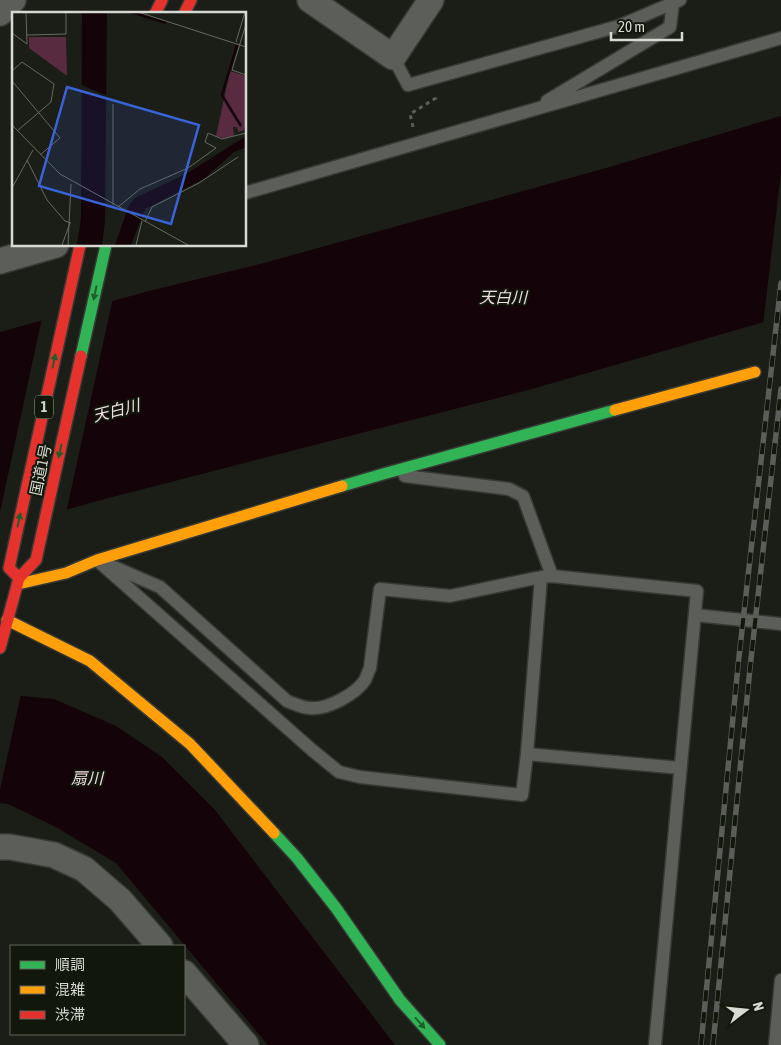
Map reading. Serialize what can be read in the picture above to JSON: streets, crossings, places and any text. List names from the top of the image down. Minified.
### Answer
{"streets":{"main road":["1","国道1号"]},"water":["天白川","扇川"],"legend":["順調","混雑","渋滞"],"scale_bar":"20 m","north":"right"}
